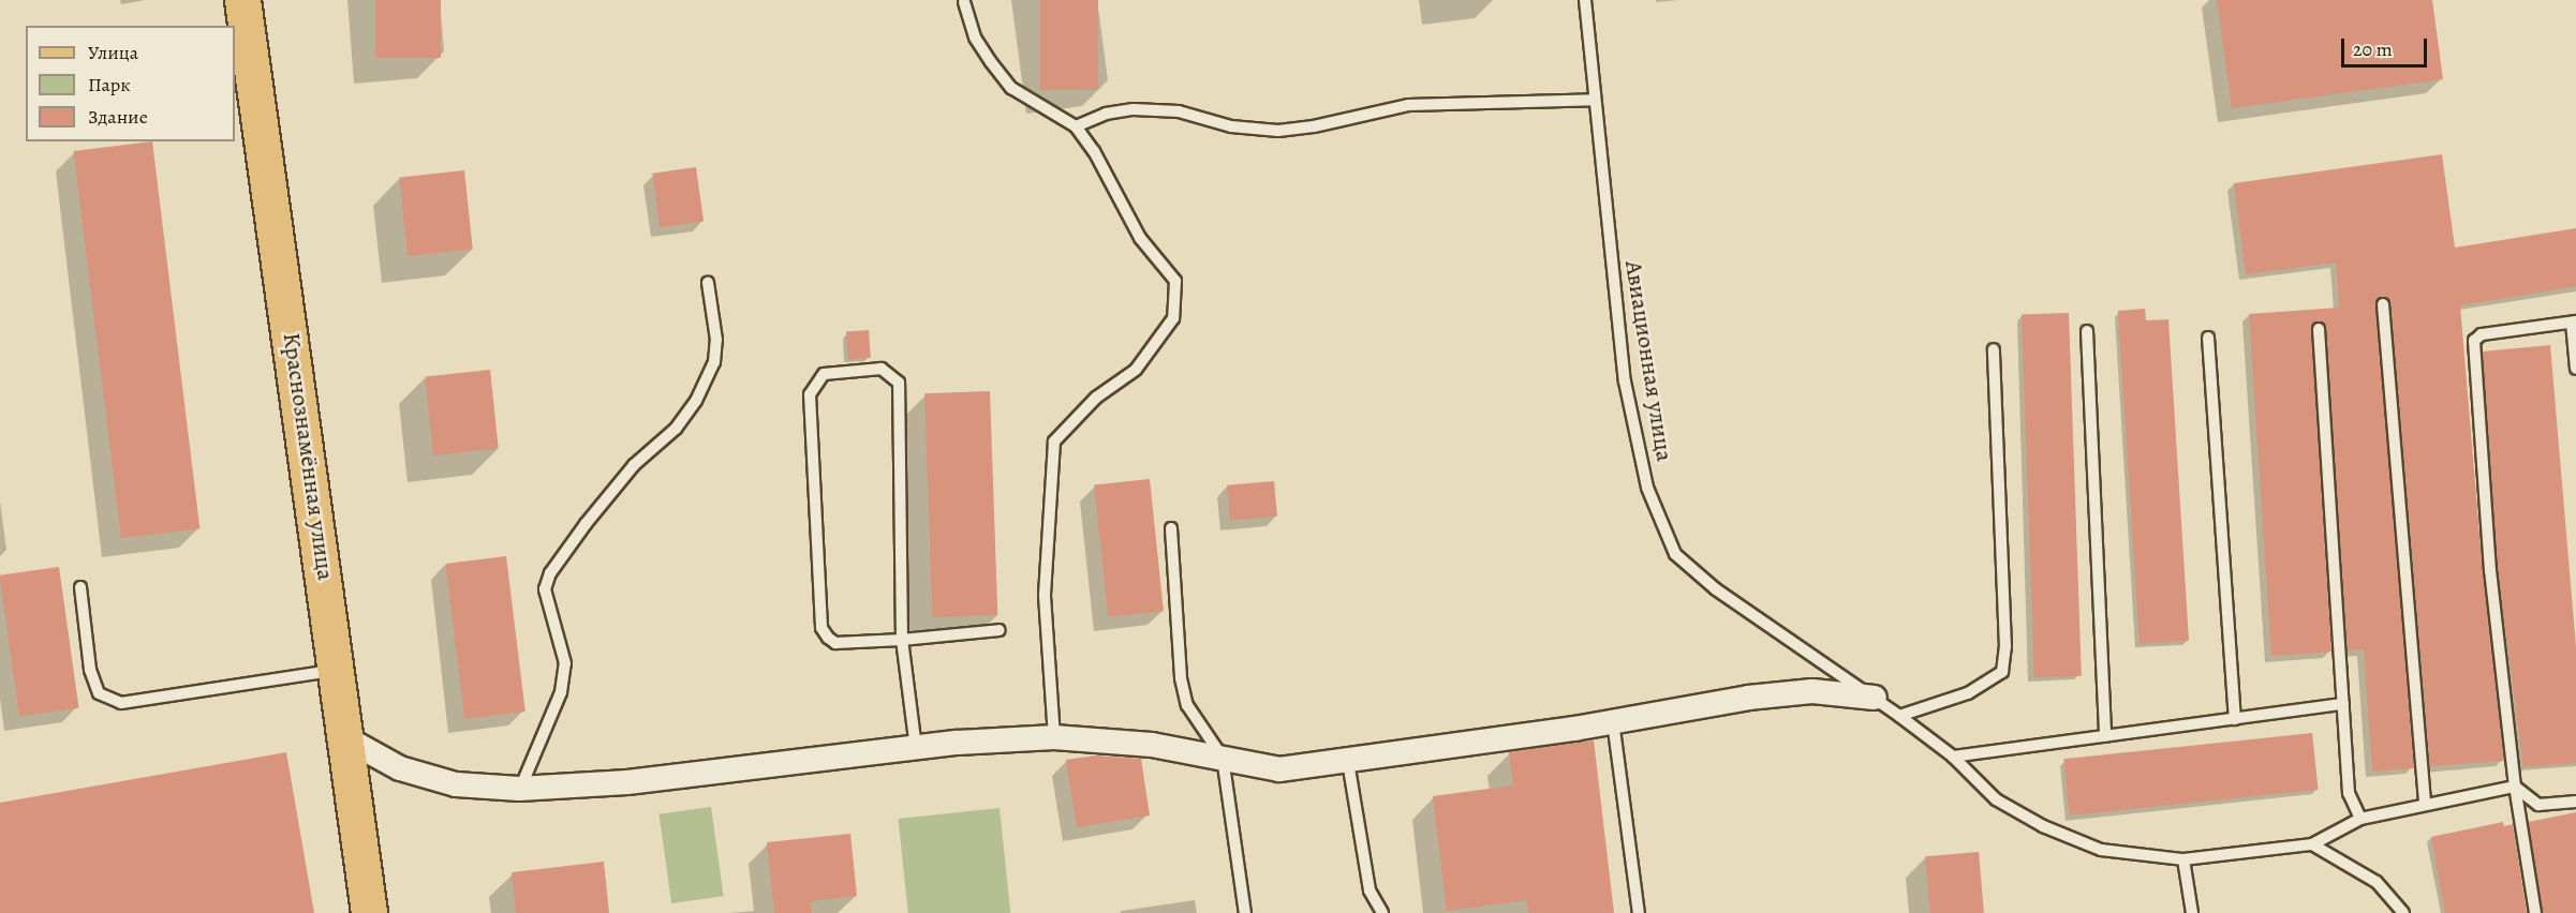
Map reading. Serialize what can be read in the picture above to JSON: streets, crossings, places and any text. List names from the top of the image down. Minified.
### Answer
{"streets":{"main road":["Краснознамённая улица"],"lane":["Авиационная улица"]},"legend":["Улица","Парк","Здание"],"scale_bar":"20 m"}
